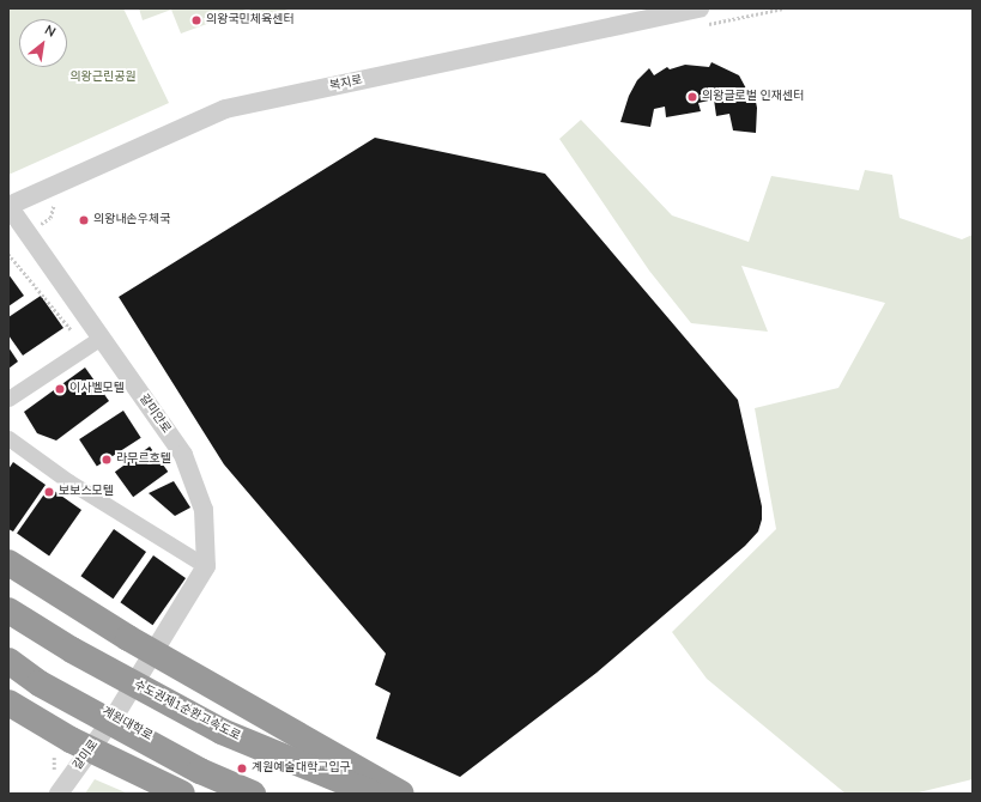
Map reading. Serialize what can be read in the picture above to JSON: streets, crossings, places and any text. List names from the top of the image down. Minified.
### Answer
{"streets":{"highway":["수도권제1순환고속도로"],"street":["복지로","갈미안로","계원대학로","갈미로"]},"crossings":[["복지로","갈미안로"],["계원대학로","갈미로"]],"parks":["의왕근린공원"],"places":["의왕국민체육센터","의왕글로벌 인재센터","의왕내손우체국","이사벨모텔","라무르호텔","보보스모텔","계원예술대학교입구"],"north":"top right"}
